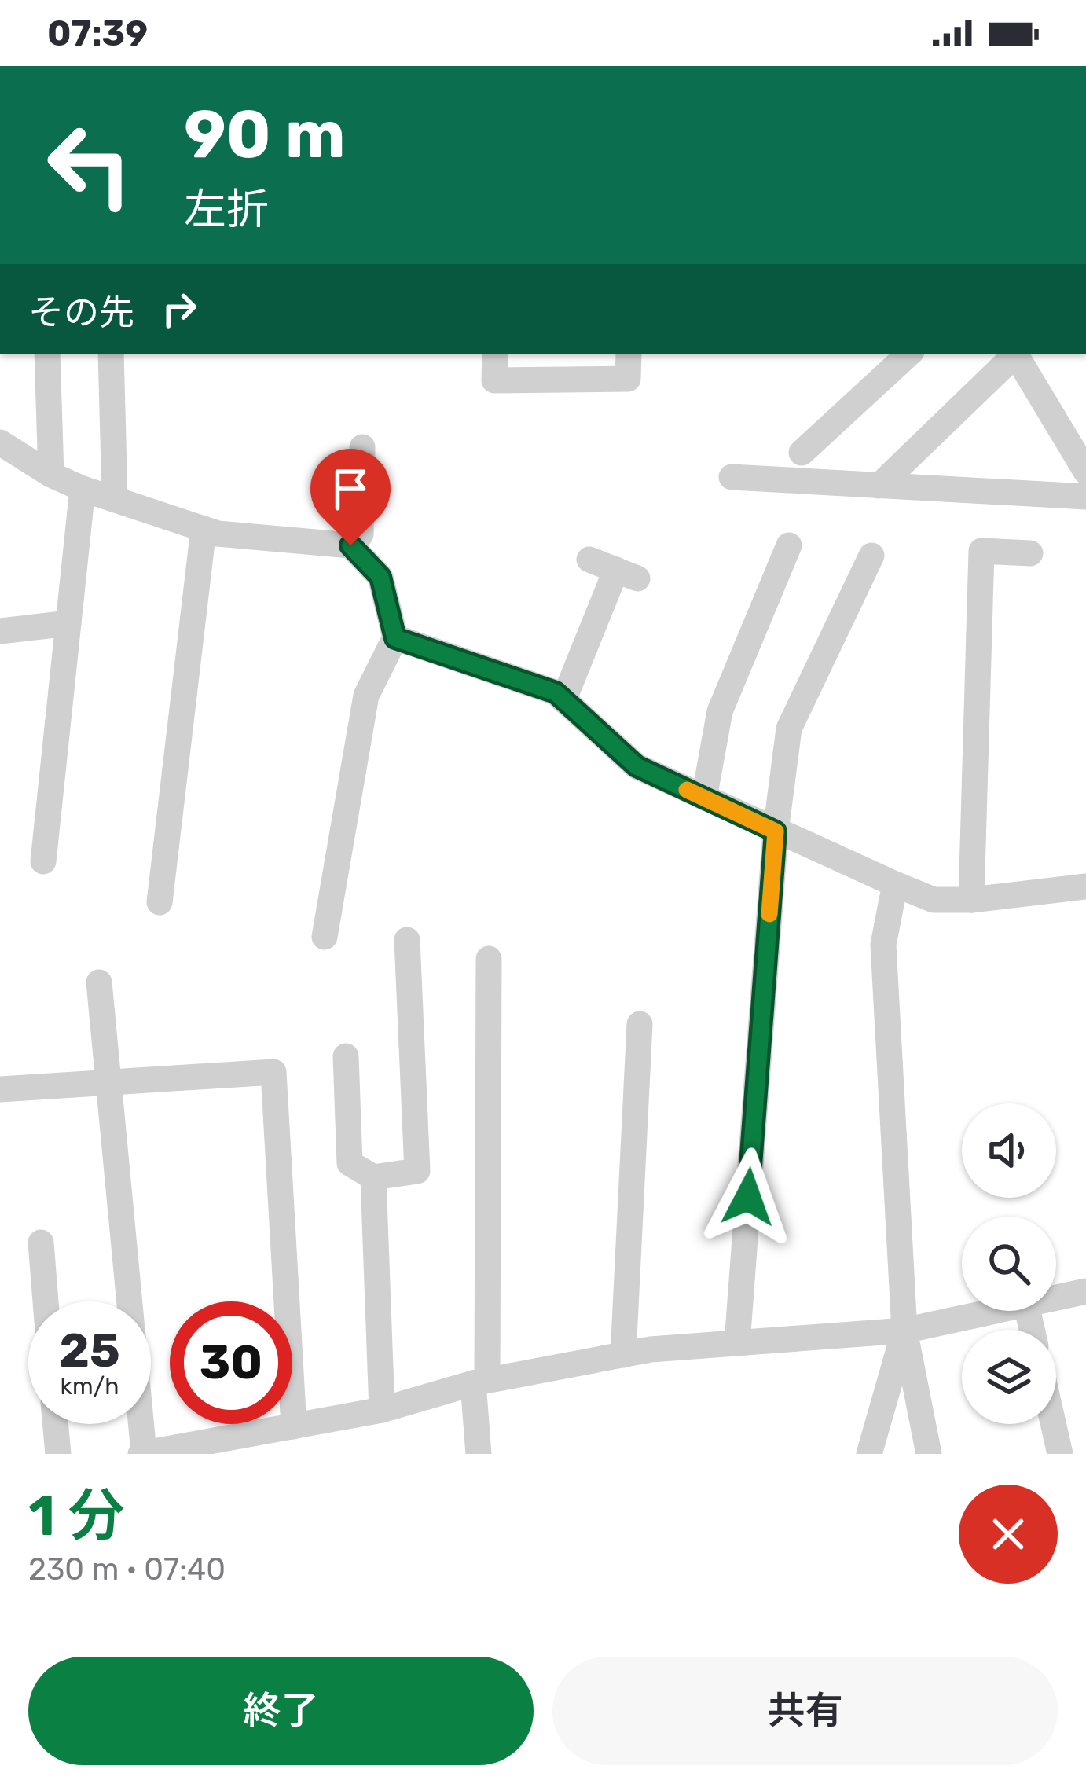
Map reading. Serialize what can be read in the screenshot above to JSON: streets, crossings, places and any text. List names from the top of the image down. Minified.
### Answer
{"page":{"status":"07:39","turn":["90 m","左折"],"then":"その先","speed":"25 km/h","limit":"30","heading":["1 分","230 m · 07:40"],"buttons":["終了","共有"]}}
